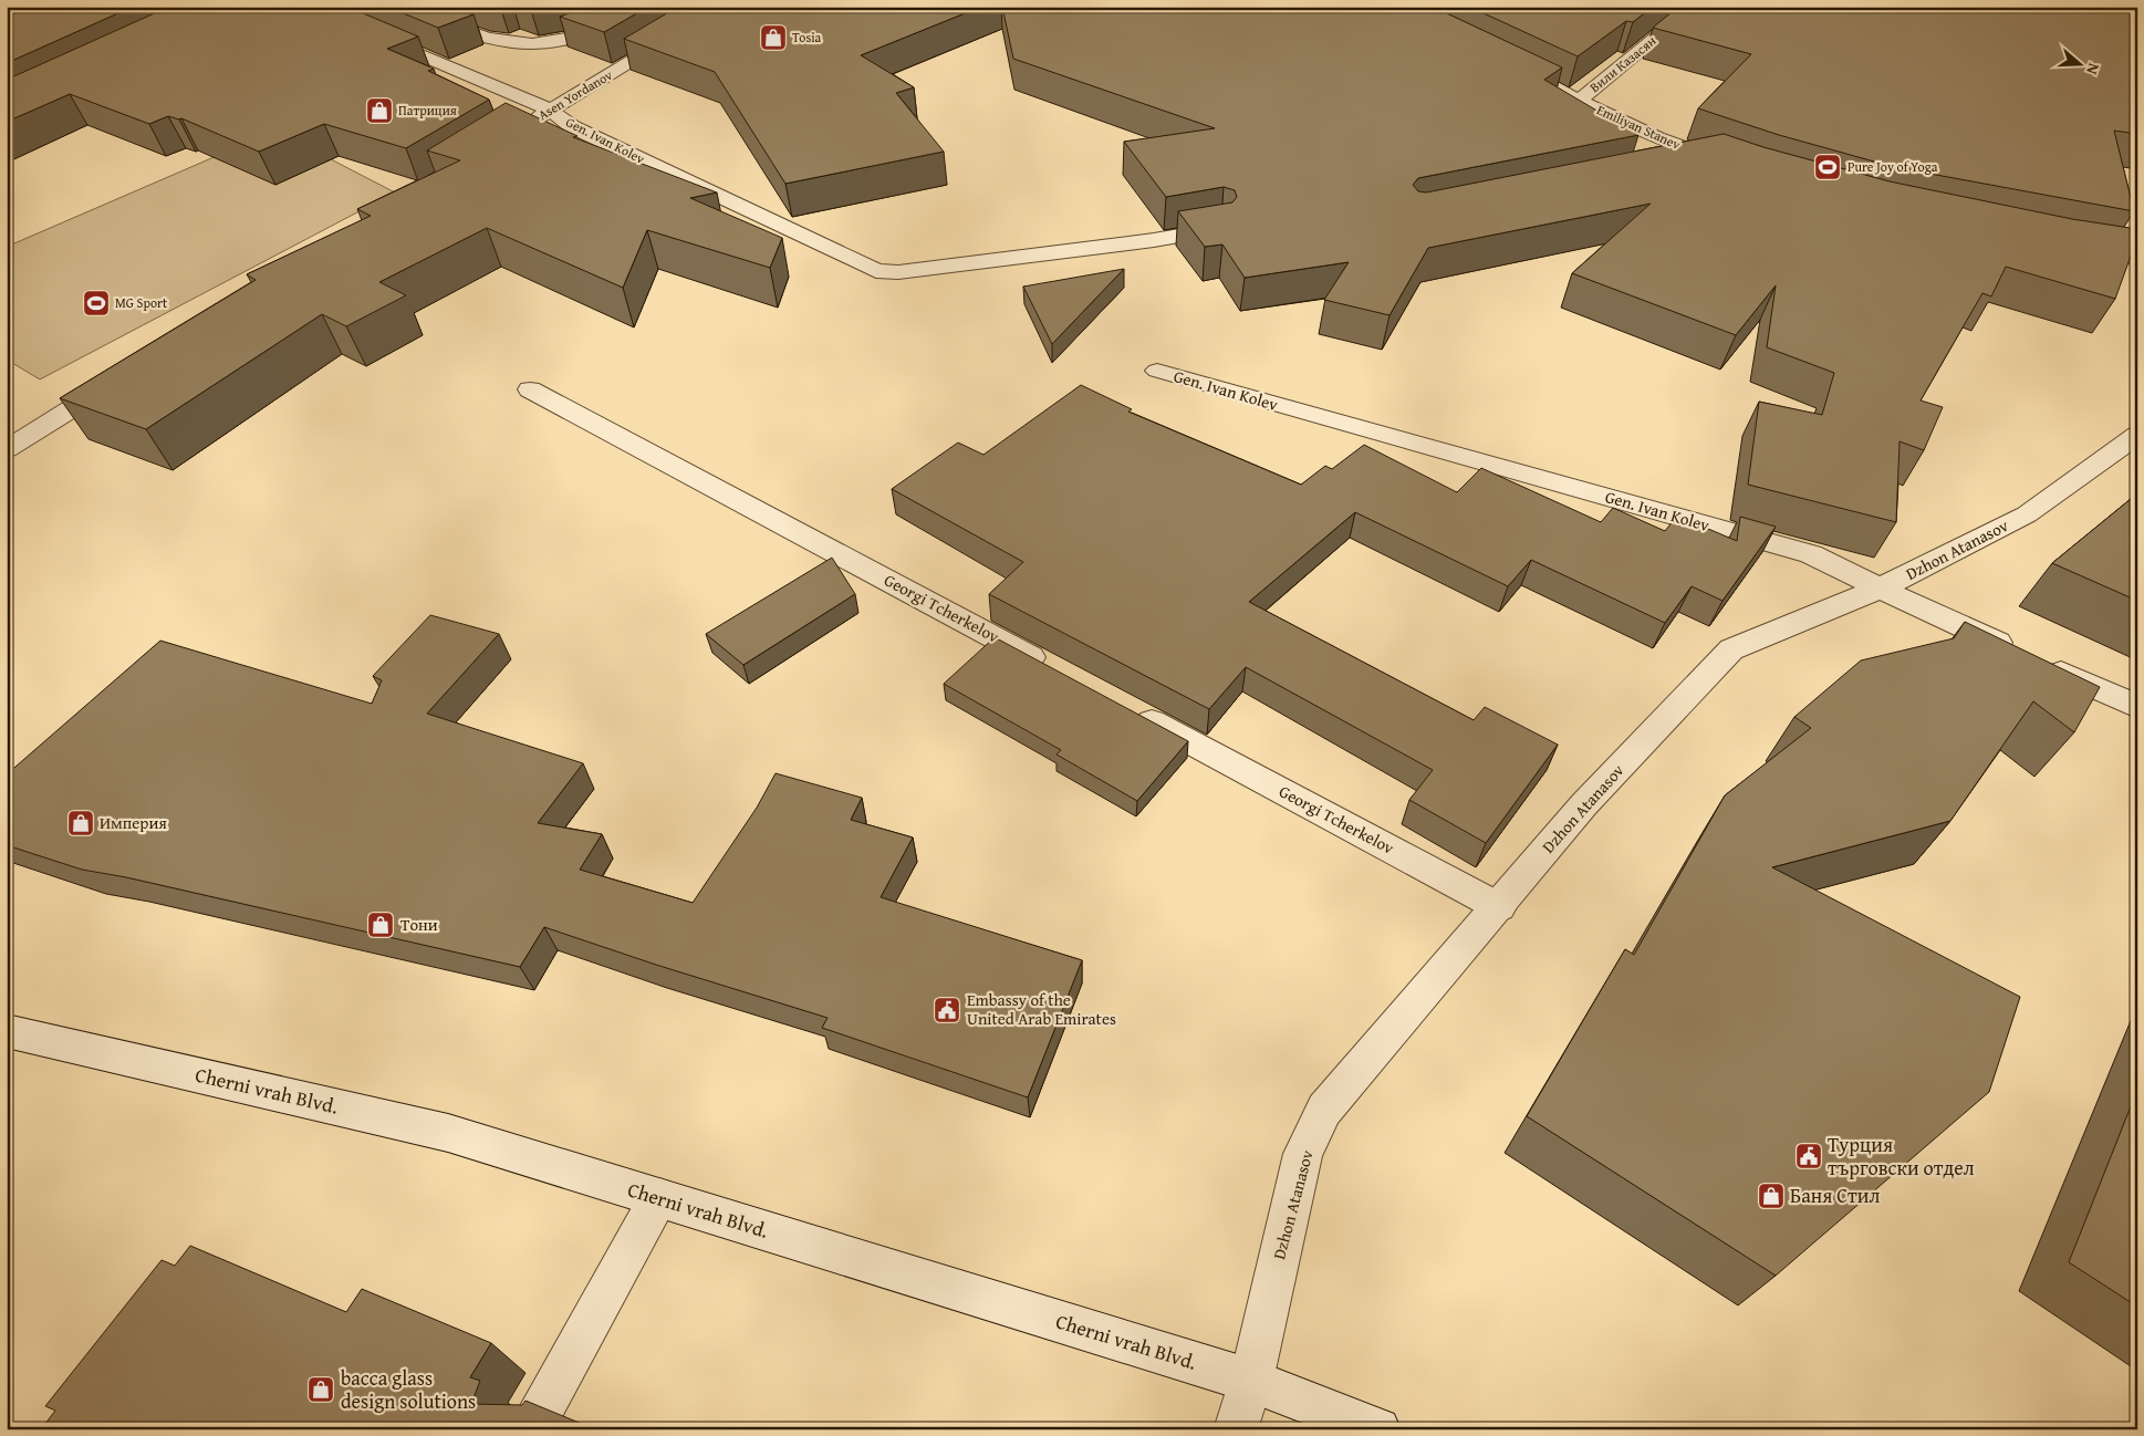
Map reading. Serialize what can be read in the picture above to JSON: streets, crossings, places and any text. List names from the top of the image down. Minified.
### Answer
{"streets":{"street":["Вили Казасян","Asen Yordanov","Emiliyan Stanev","Gen. Ivan Kolev","Dzhon Atanasov","Georgi Tcherkelov","Cherni vrah Blvd."]},"crossings":[["Вили Казасян","Emiliyan Stanev"],["Asen Yordanov","Gen. Ivan Kolev"],["Gen. Ivan Kolev","Dzhon Atanasov"],["Dzhon Atanasov","Georgi Tcherkelov"],["Dzhon Atanasov","Cherni vrah Blvd."]],"places":{"shop":["Tosia","Патриция","Империя","Тони","Баня Стил","bacca glass design solutions"],"sports":["Pure Joy of Yoga","MG Sport"],"public building":["Embassy of the United Arab Emirates","Турция търговски отдел"]},"north":"right"}
